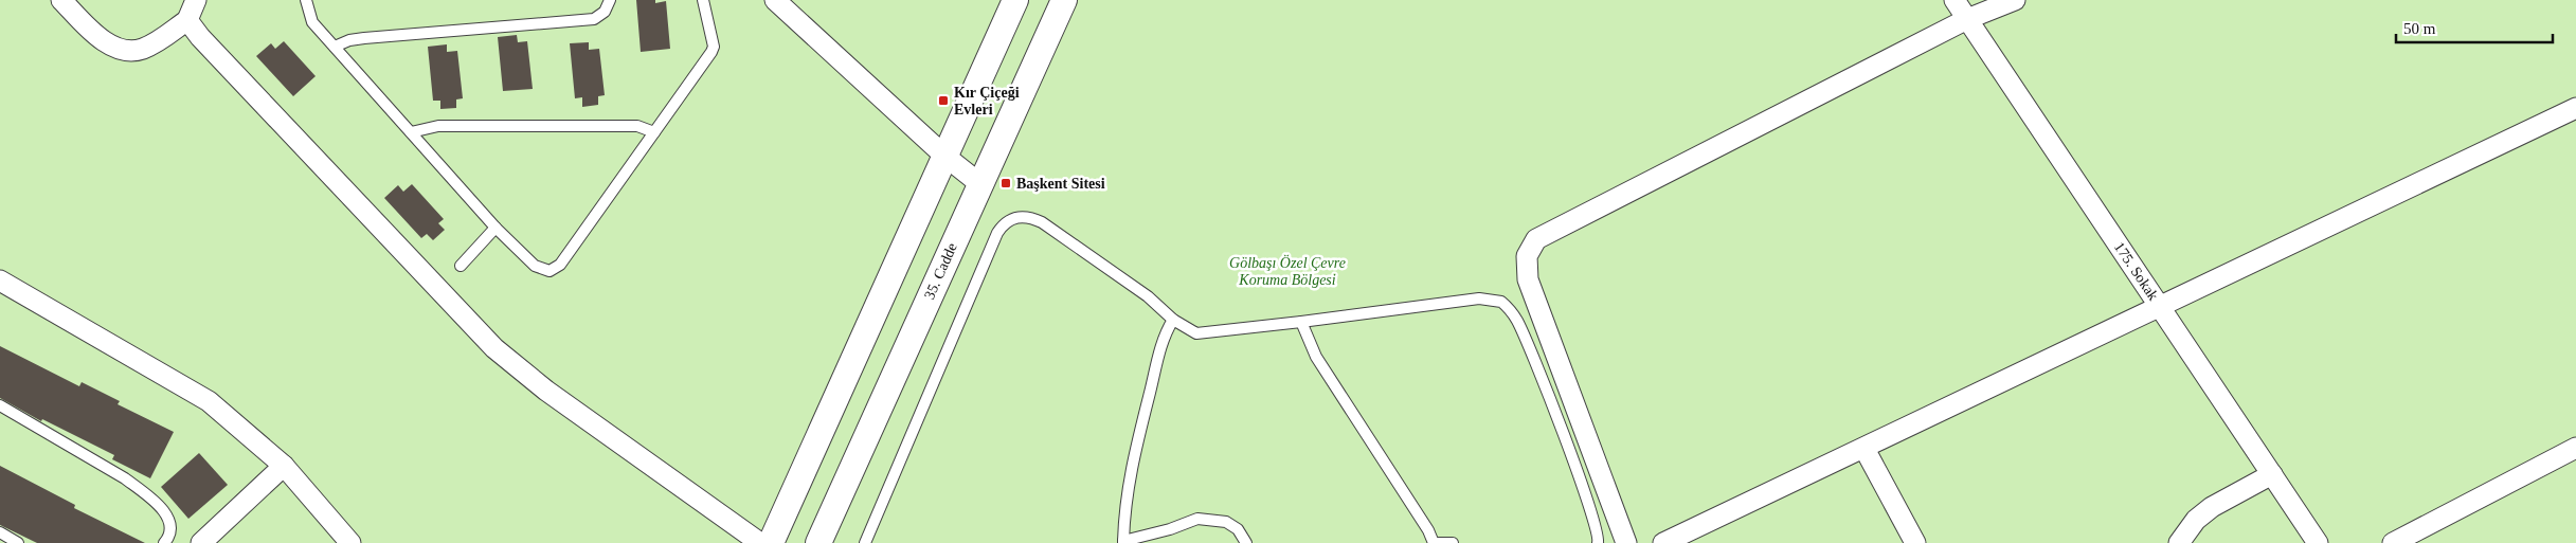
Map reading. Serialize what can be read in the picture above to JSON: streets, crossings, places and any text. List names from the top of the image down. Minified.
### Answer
{"streets":{"street":["35. Cadde","175. Sokak"]},"parks":["Gölbaşı Özel Çevre Koruma Bölgesi"],"places":{"transit":["Kır Çiçeği Evleri","Başkent Sitesi"]},"scale_bar":"50 m"}
